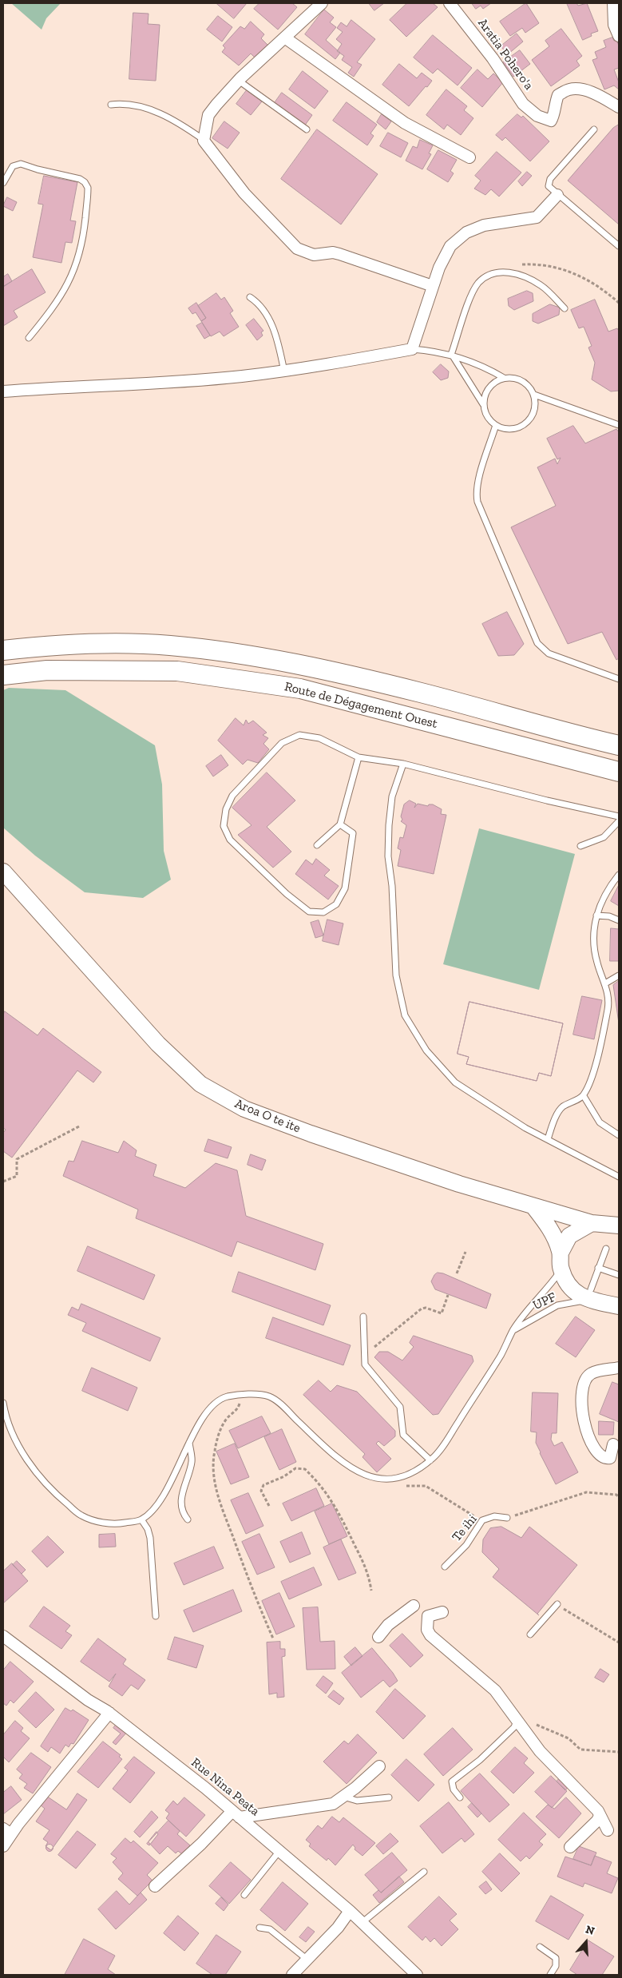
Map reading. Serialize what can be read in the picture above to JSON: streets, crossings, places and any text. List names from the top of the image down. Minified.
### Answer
{"streets":{"highway":["Route de Dégagement Ouest"],"main road":["Aroa O te ite"],"street":["Aratia Pohero'a","Rue Nina Peata"],"lane":["UPF","Te ihi"]},"north":"top"}
